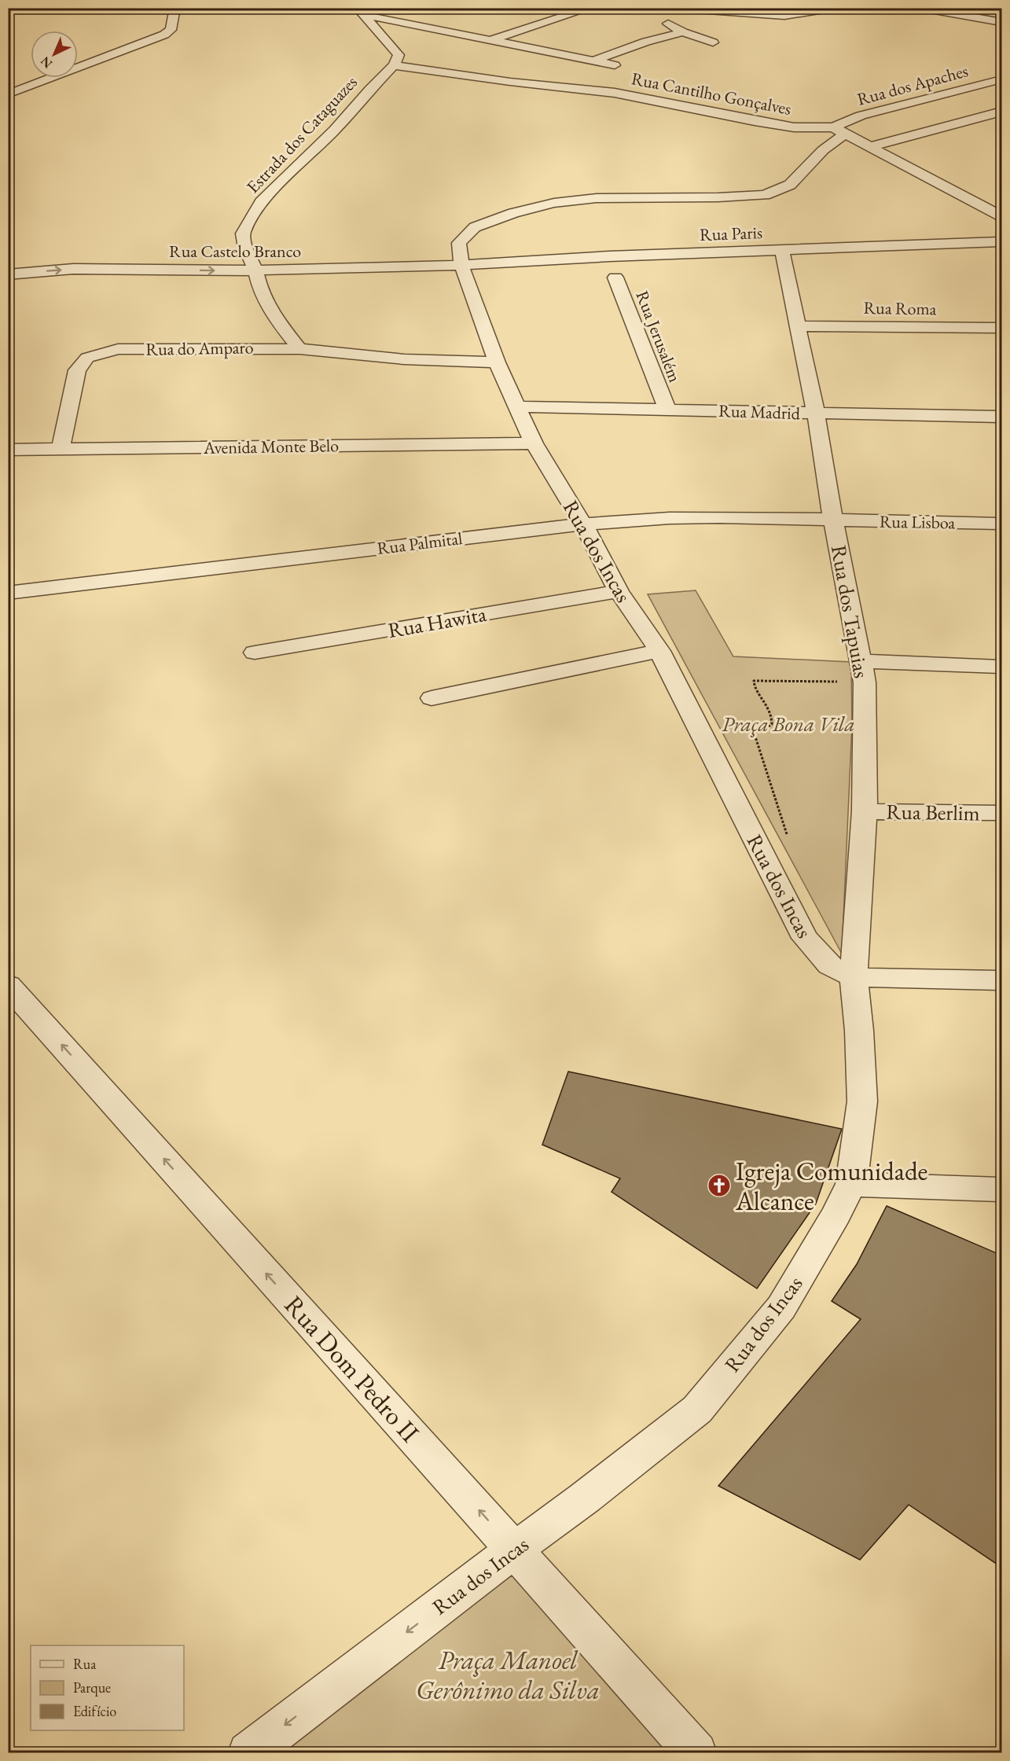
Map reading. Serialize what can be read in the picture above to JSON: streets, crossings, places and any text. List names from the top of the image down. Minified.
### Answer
{"streets":{"street":["Rua dos Apaches","Rua Cantilho Gonçalves","Estrada dos Cataguazes","Rua Paris","Rua Castelo Branco","Rua Roma","Rua Jerusalém","Rua do Amparo","Rua Madrid","Avenida Monte Belo","Rua Lisboa","Rua Palmital","Rua dos Incas","Rua dos Tapuias","Rua Hawita","Rua Berlim","Rua Dom Pedro II"]},"crossings":[["Rua dos Apaches","Rua Cantilho Gonçalves"],["Rua dos Apaches","Rua dos Incas"],["Rua Cantilho Gonçalves","Estrada dos Cataguazes"],["Rua Cantilho Gonçalves","Rua dos Incas"],["Estrada dos Cataguazes","Rua Castelo Branco"],["Estrada dos Cataguazes","Rua do Amparo"],["Rua Paris","Rua Castelo Branco"],["Rua Paris","Rua dos Incas"],["Rua Paris","Rua dos Tapuias"],["Rua Castelo Branco","Rua dos Incas"],["Rua Roma","Rua dos Tapuias"],["Rua Jerusalém","Rua Madrid"],["Rua do Amparo","Avenida Monte Belo"],["Rua Madrid","Rua dos Incas"],["Rua Madrid","Rua dos Tapuias"],["Avenida Monte Belo","Rua dos Incas"],["Rua Lisboa","Rua Palmital"],["Rua Lisboa","Rua dos Tapuias"],["Rua Palmital","Rua dos Incas"],["Rua Palmital","Rua dos Tapuias"],["Rua dos Incas","Rua dos Tapuias"],["Rua dos Incas","Rua Hawita"],["Rua dos Incas","Rua Dom Pedro II"],["Rua dos Tapuias","Rua Berlim"]],"one_way":["Rua Castelo Branco","Rua Dom Pedro II"],"parks":["Praça Bona Vila","Praça Manoel Gerônimo da Silva"],"places":{"church":["Igreja Comunidade Alcance"]},"legend":["Rua","Parque","Edifício"],"north":"bottom left"}
